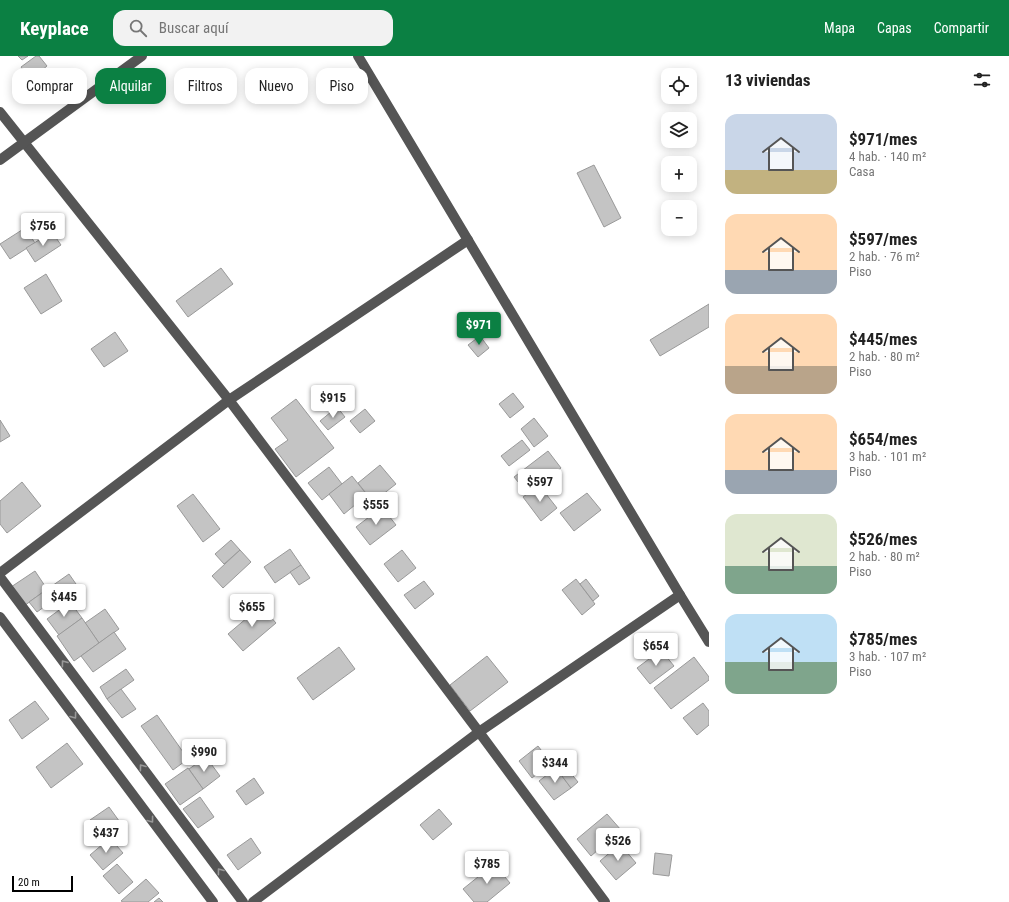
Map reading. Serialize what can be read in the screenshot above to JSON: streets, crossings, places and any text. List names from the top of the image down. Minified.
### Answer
{"scale_bar":"20 m","page":{"header":"Keyplace","search":"Buscar aquí","nav":["Mapa","Capas","Compartir"],"heading":"13 viviendas","map_buttons":["+","−"],"chip":["Comprar","Alquilar","Filtros","Nuevo","Piso"],"list":[{"name":"$971/mes","note":"4 hab. · 140 m² · Casa"},{"name":"$597/mes","note":"2 hab. · 76 m² · Piso"},{"name":"$445/mes","note":"2 hab. · 80 m² · Piso"},{"name":"$654/mes","note":"3 hab. · 101 m² · Piso"},{"name":"$526/mes","note":"2 hab. · 80 m² · Piso"},{"name":"$785/mes","note":"3 hab. · 107 m² · Piso"}],"price":["$756","$971","$915","$597","$555","$445","$655","$654","$990","$344","$437","$526","$785"],"scale":"20 m"}}
